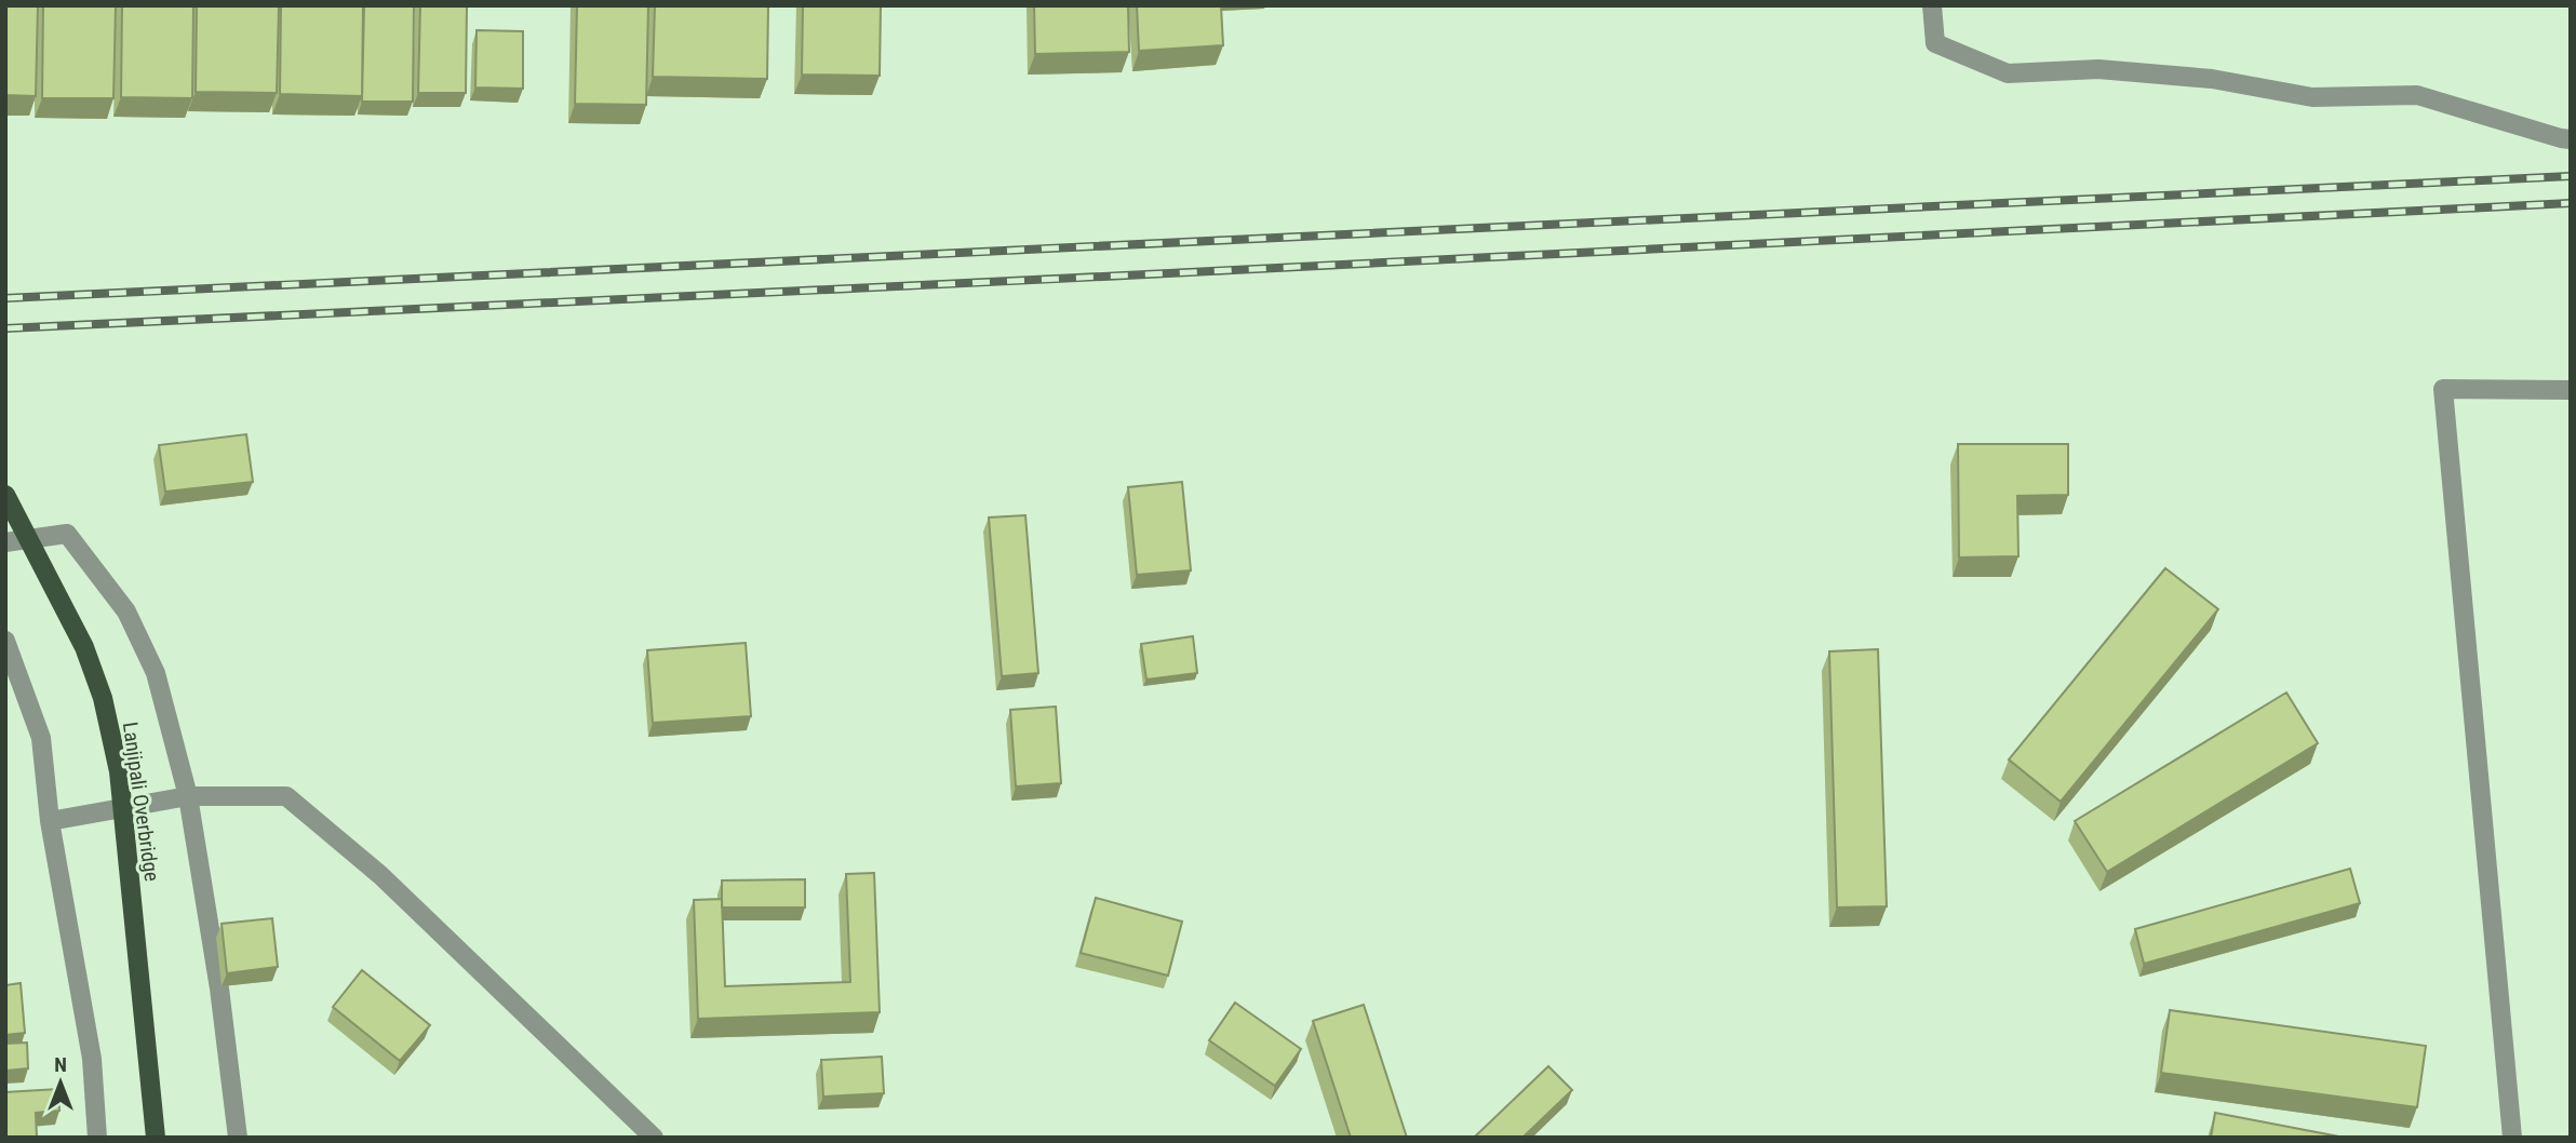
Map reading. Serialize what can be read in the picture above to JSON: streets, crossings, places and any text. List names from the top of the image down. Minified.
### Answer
{"streets":{"main road":["Lanjipali Overbridge"]},"north":"top"}
